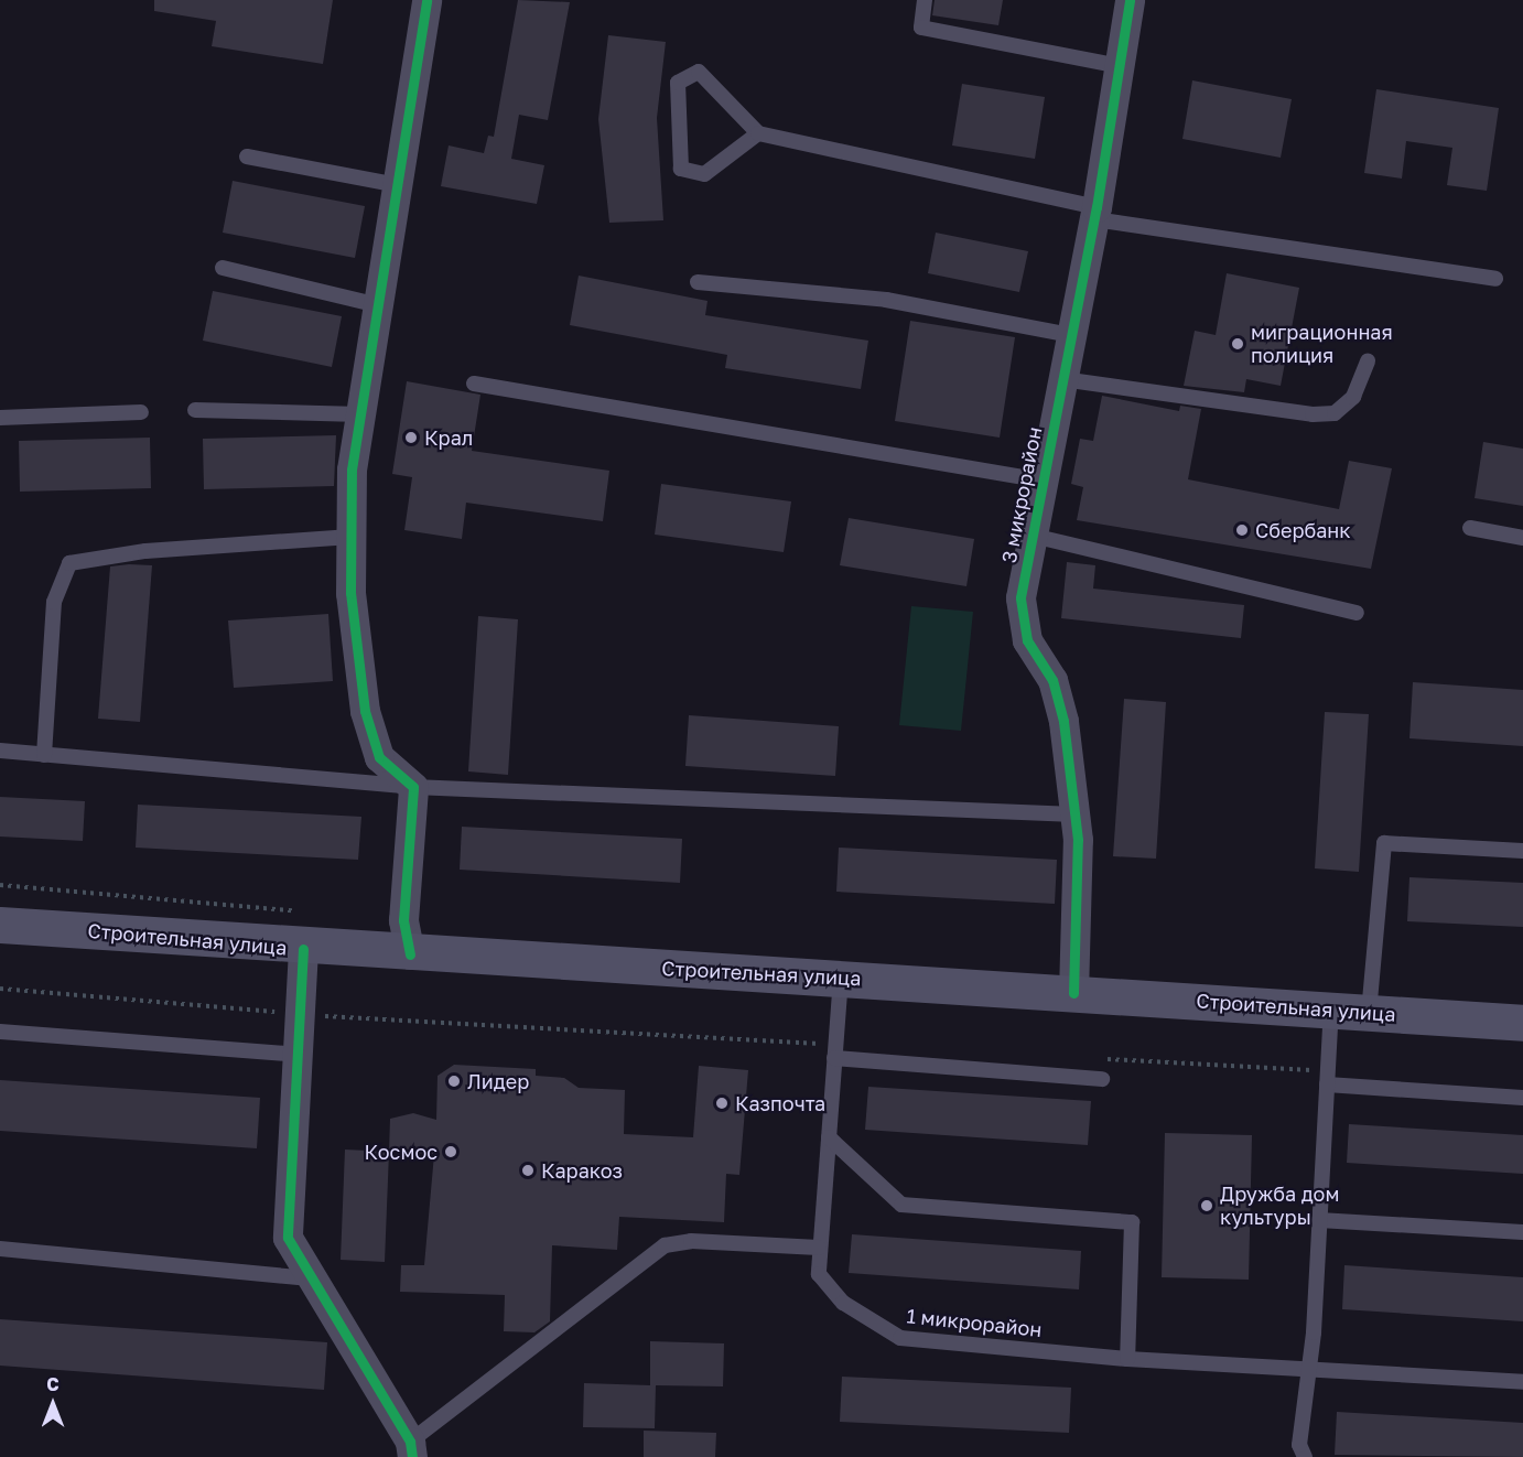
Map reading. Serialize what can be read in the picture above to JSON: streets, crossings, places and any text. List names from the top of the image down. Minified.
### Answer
{"streets":{"main road":["Строительная улица"],"street":["3 микрорайон"],"lane":["1 микрорайон"]},"crossings":[["3 микрорайон","Строительная улица"],["Строительная улица","1 микрорайон"]],"places":["миграционная полиция","Крал","Сбербанк","Лидер","Казпочта","Космос","Каракоз","Дружба дом культуры"],"north":"top"}
